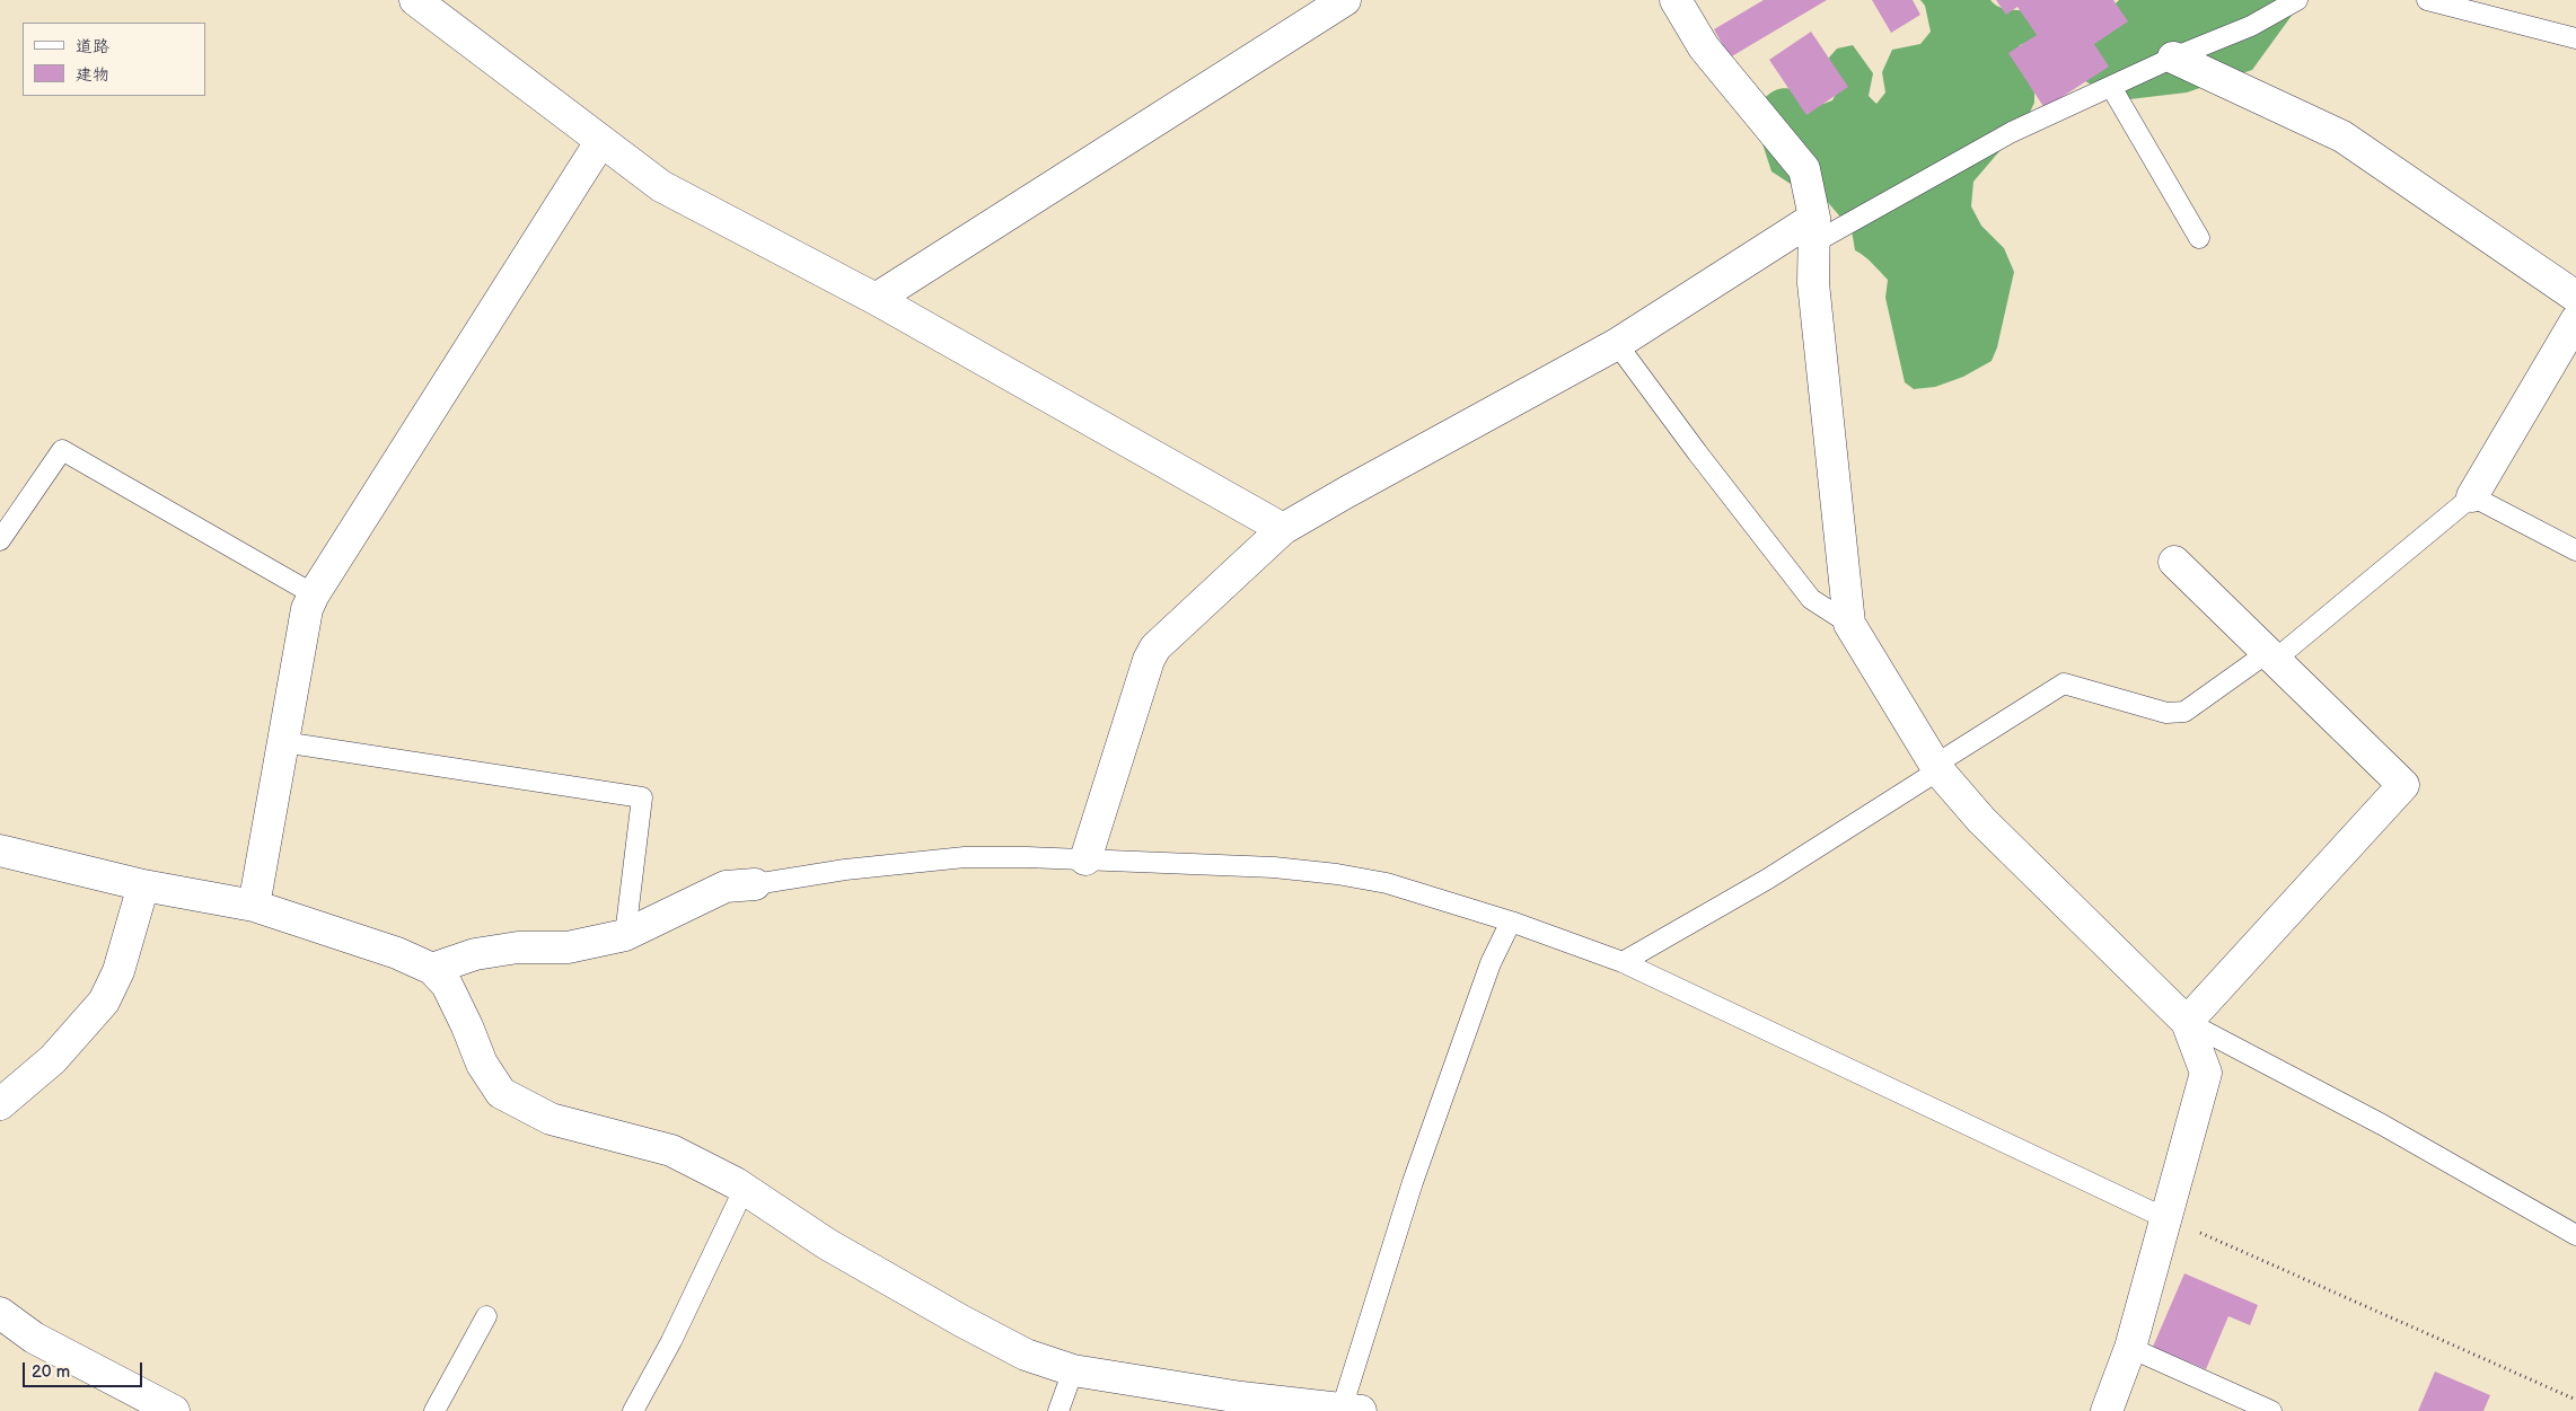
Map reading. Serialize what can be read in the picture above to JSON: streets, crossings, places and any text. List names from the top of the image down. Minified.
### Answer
{"legend":["道路","建物"],"scale_bar":"20 m"}
